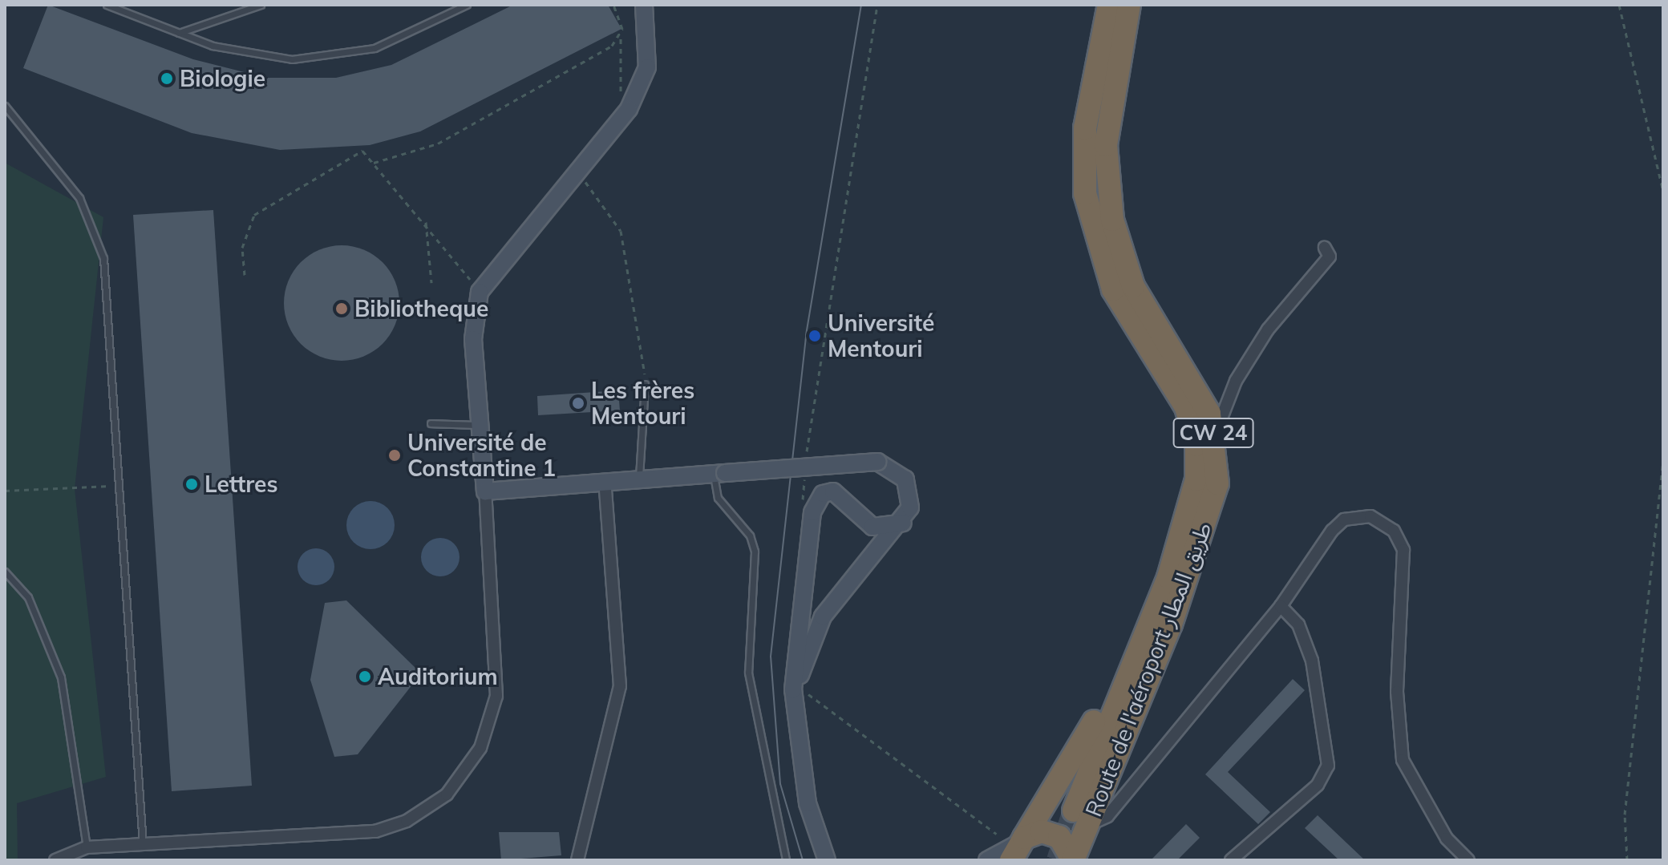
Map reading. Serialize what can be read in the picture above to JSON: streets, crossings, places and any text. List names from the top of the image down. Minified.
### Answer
{"streets":{"highway":["CW 24","Route de l'aéroport طريق المطار"]},"crossings":[["CW 24","Route de l'aéroport طريق المطار"]],"places":["Biologie","Bibliotheque","Université Mentouri","Les frères Mentouri","Université de Constantine 1","Lettres","Auditorium"]}
